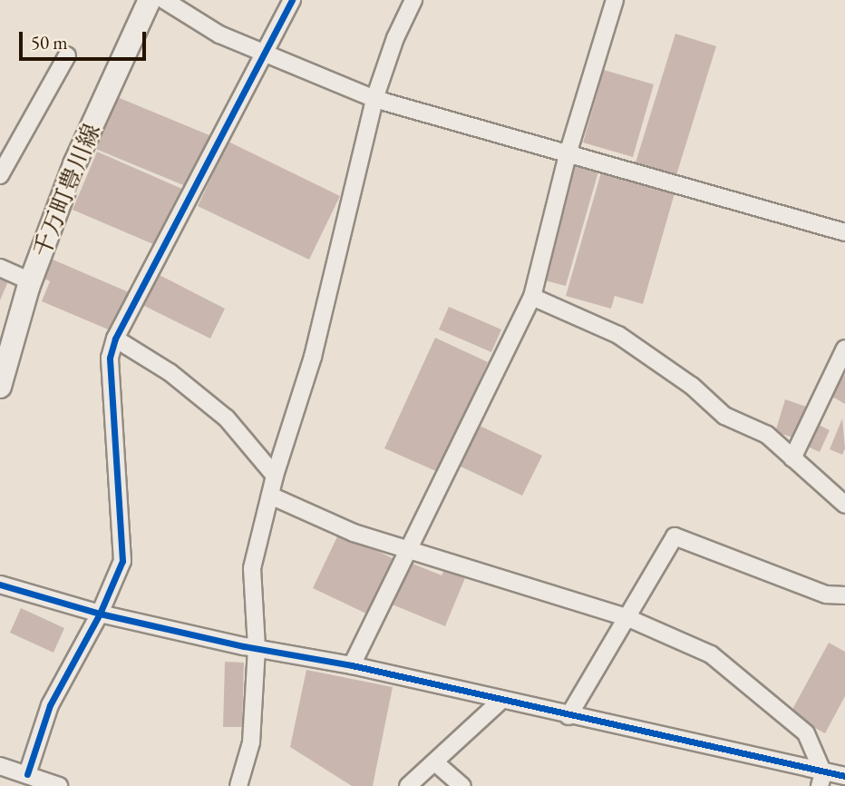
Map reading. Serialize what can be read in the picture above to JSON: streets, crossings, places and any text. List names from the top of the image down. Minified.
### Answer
{"streets":{"main road":["千万町豊川線"]},"scale_bar":"50 m"}
